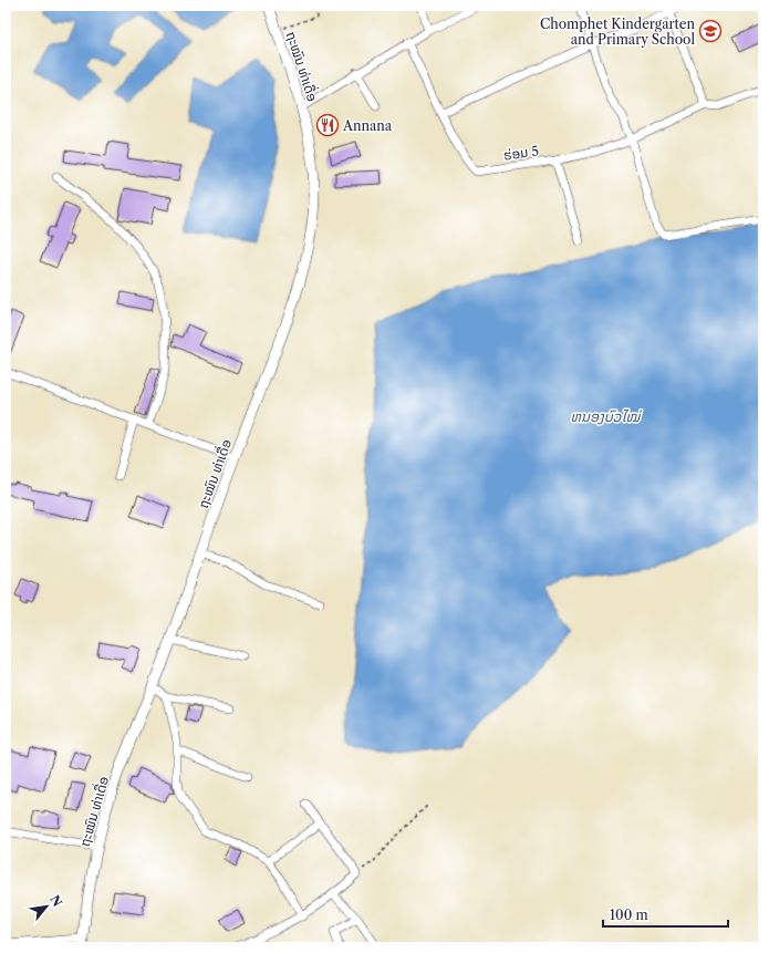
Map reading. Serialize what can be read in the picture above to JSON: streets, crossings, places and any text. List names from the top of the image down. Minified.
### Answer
{"streets":{"main road":["ຖະໝົນ ທ່າເດື່ອ"],"street":["ຮ່ອມ 5"]},"water":["ຫນອງບົວໄໝ່"],"places":{"school or university":["Chomphet Kindergarten and Primary School"],"restaurant":["Annana"]},"scale_bar":"100 m","north":"top right"}
